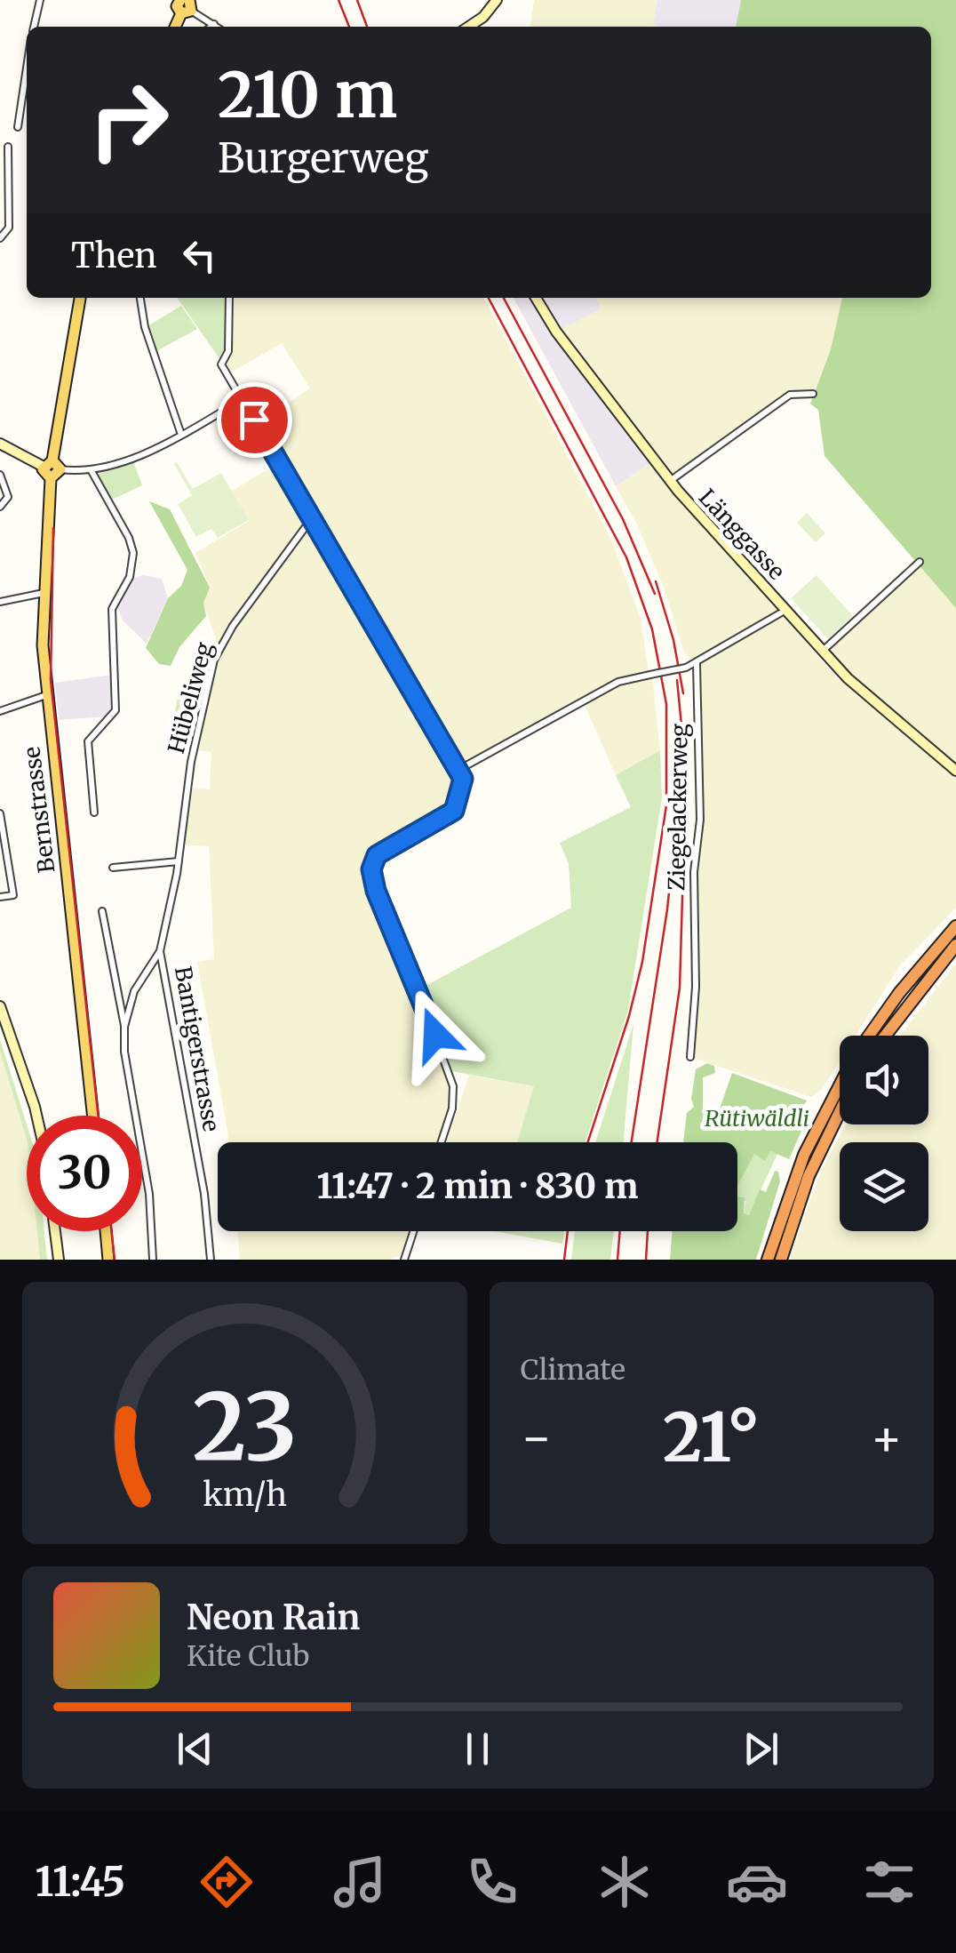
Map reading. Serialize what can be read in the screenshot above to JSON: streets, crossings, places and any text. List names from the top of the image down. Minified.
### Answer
{"streets":{"main road":["Bernstrasse"],"street":["Länggasse","Hübeliweg","Ziegelackerweg","Bantigerstrasse"]},"crossings":[["Hübeliweg","Bantigerstrasse"]],"parks":["Rütiwäldli"],"page":{"turn":["210 m","Burgerweg"],"then":"Then","limit":"30","trip":"11:47 · 2 min · 830 m","tile":"Climate","heat":["−","21°","+"],"song":["Neon Rain","Kite Club"],"tabs":"11:45","gauge":["23","km/h"]}}
